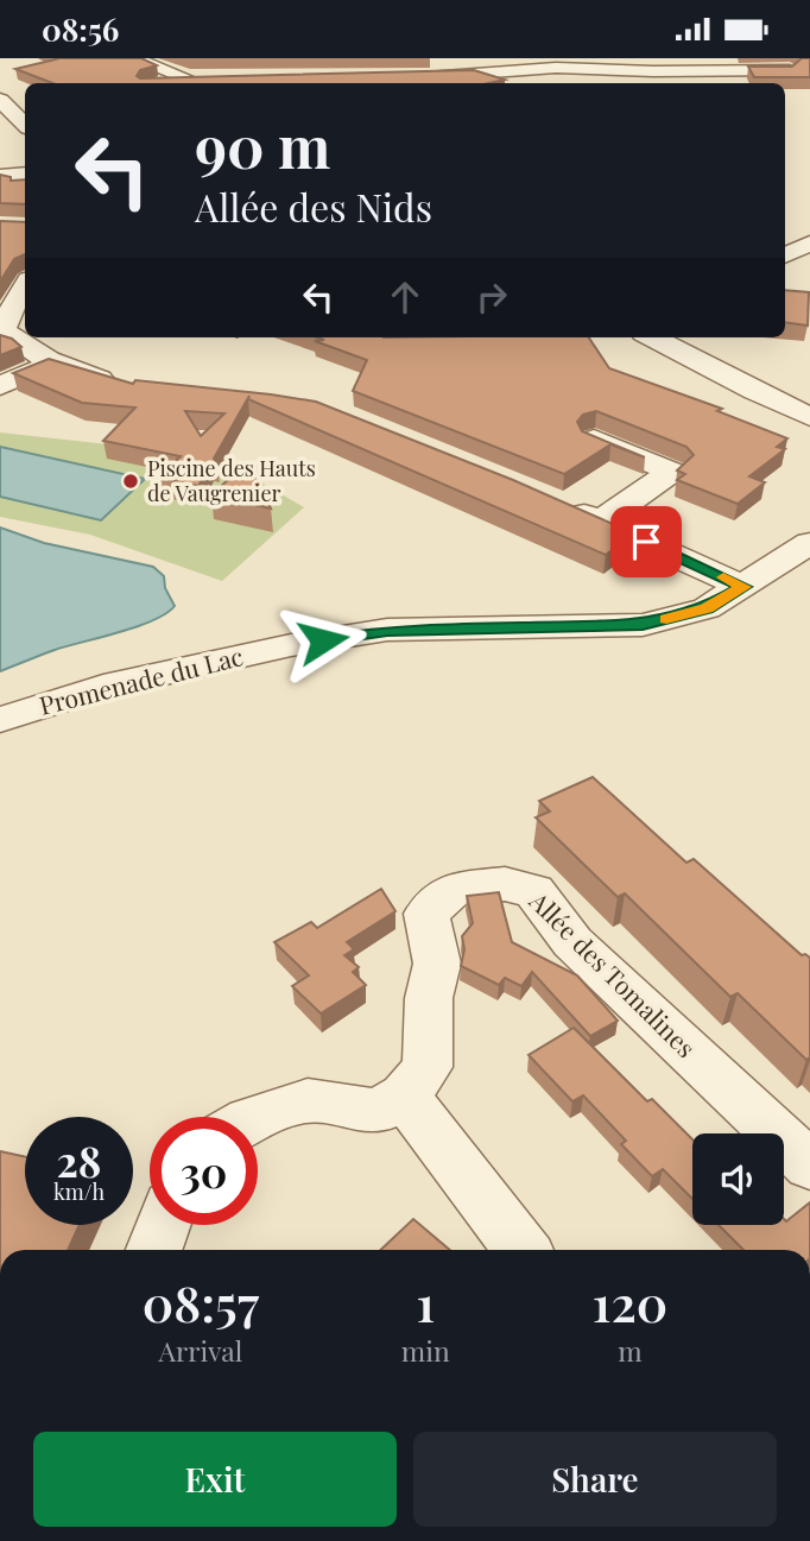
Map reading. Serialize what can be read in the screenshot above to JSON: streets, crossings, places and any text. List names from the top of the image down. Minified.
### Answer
{"streets":{"street":["Promenade du Lac","Allée des Tomalines"]},"places":["Piscine des Hauts de Vaugrenier"],"page":{"status":"08:56","turn":["90 m","Allée des Nids"],"speed":"28 km/h","limit":"30","eta":["08:57","Arrival","1","min","120","m"],"buttons":["Exit","Share"]}}
